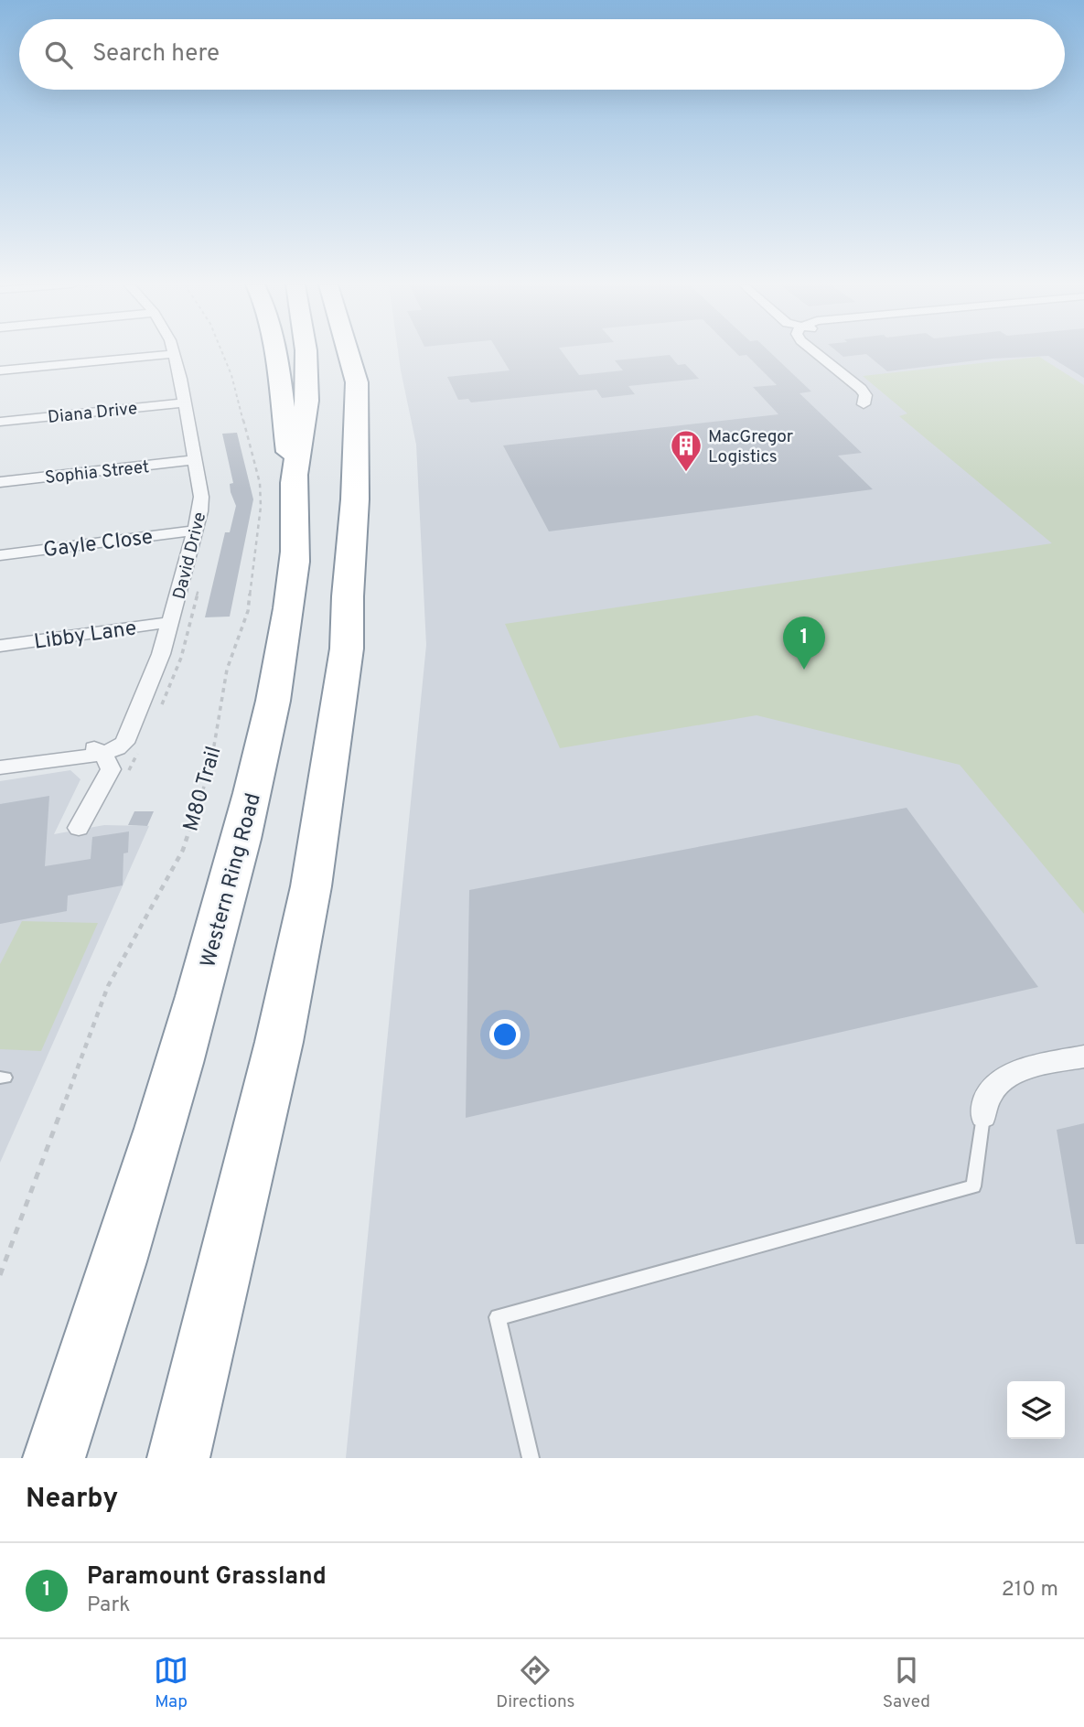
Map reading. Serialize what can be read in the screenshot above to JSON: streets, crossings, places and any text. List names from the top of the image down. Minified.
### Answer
{"streets":{"highway":["Western Ring Road"],"street":["Diana Drive","Sophia Street","Gayle Close","David Drive","Libby Lane"],"path":["M80 Trail"]},"crossings":[["Diana Drive","David Drive"],["Sophia Street","David Drive"],["Gayle Close","David Drive"],["David Drive","Libby Lane"]],"places":{"building":["MacGregor Logistics"]},"page":{"search":"Search here","pins":"1","heading":"Nearby","list":[{"mark":"1","name":"Paramount Grassland","note":"Park","value":"210 m"}],"nav":["Map","Directions","Saved"]}}
